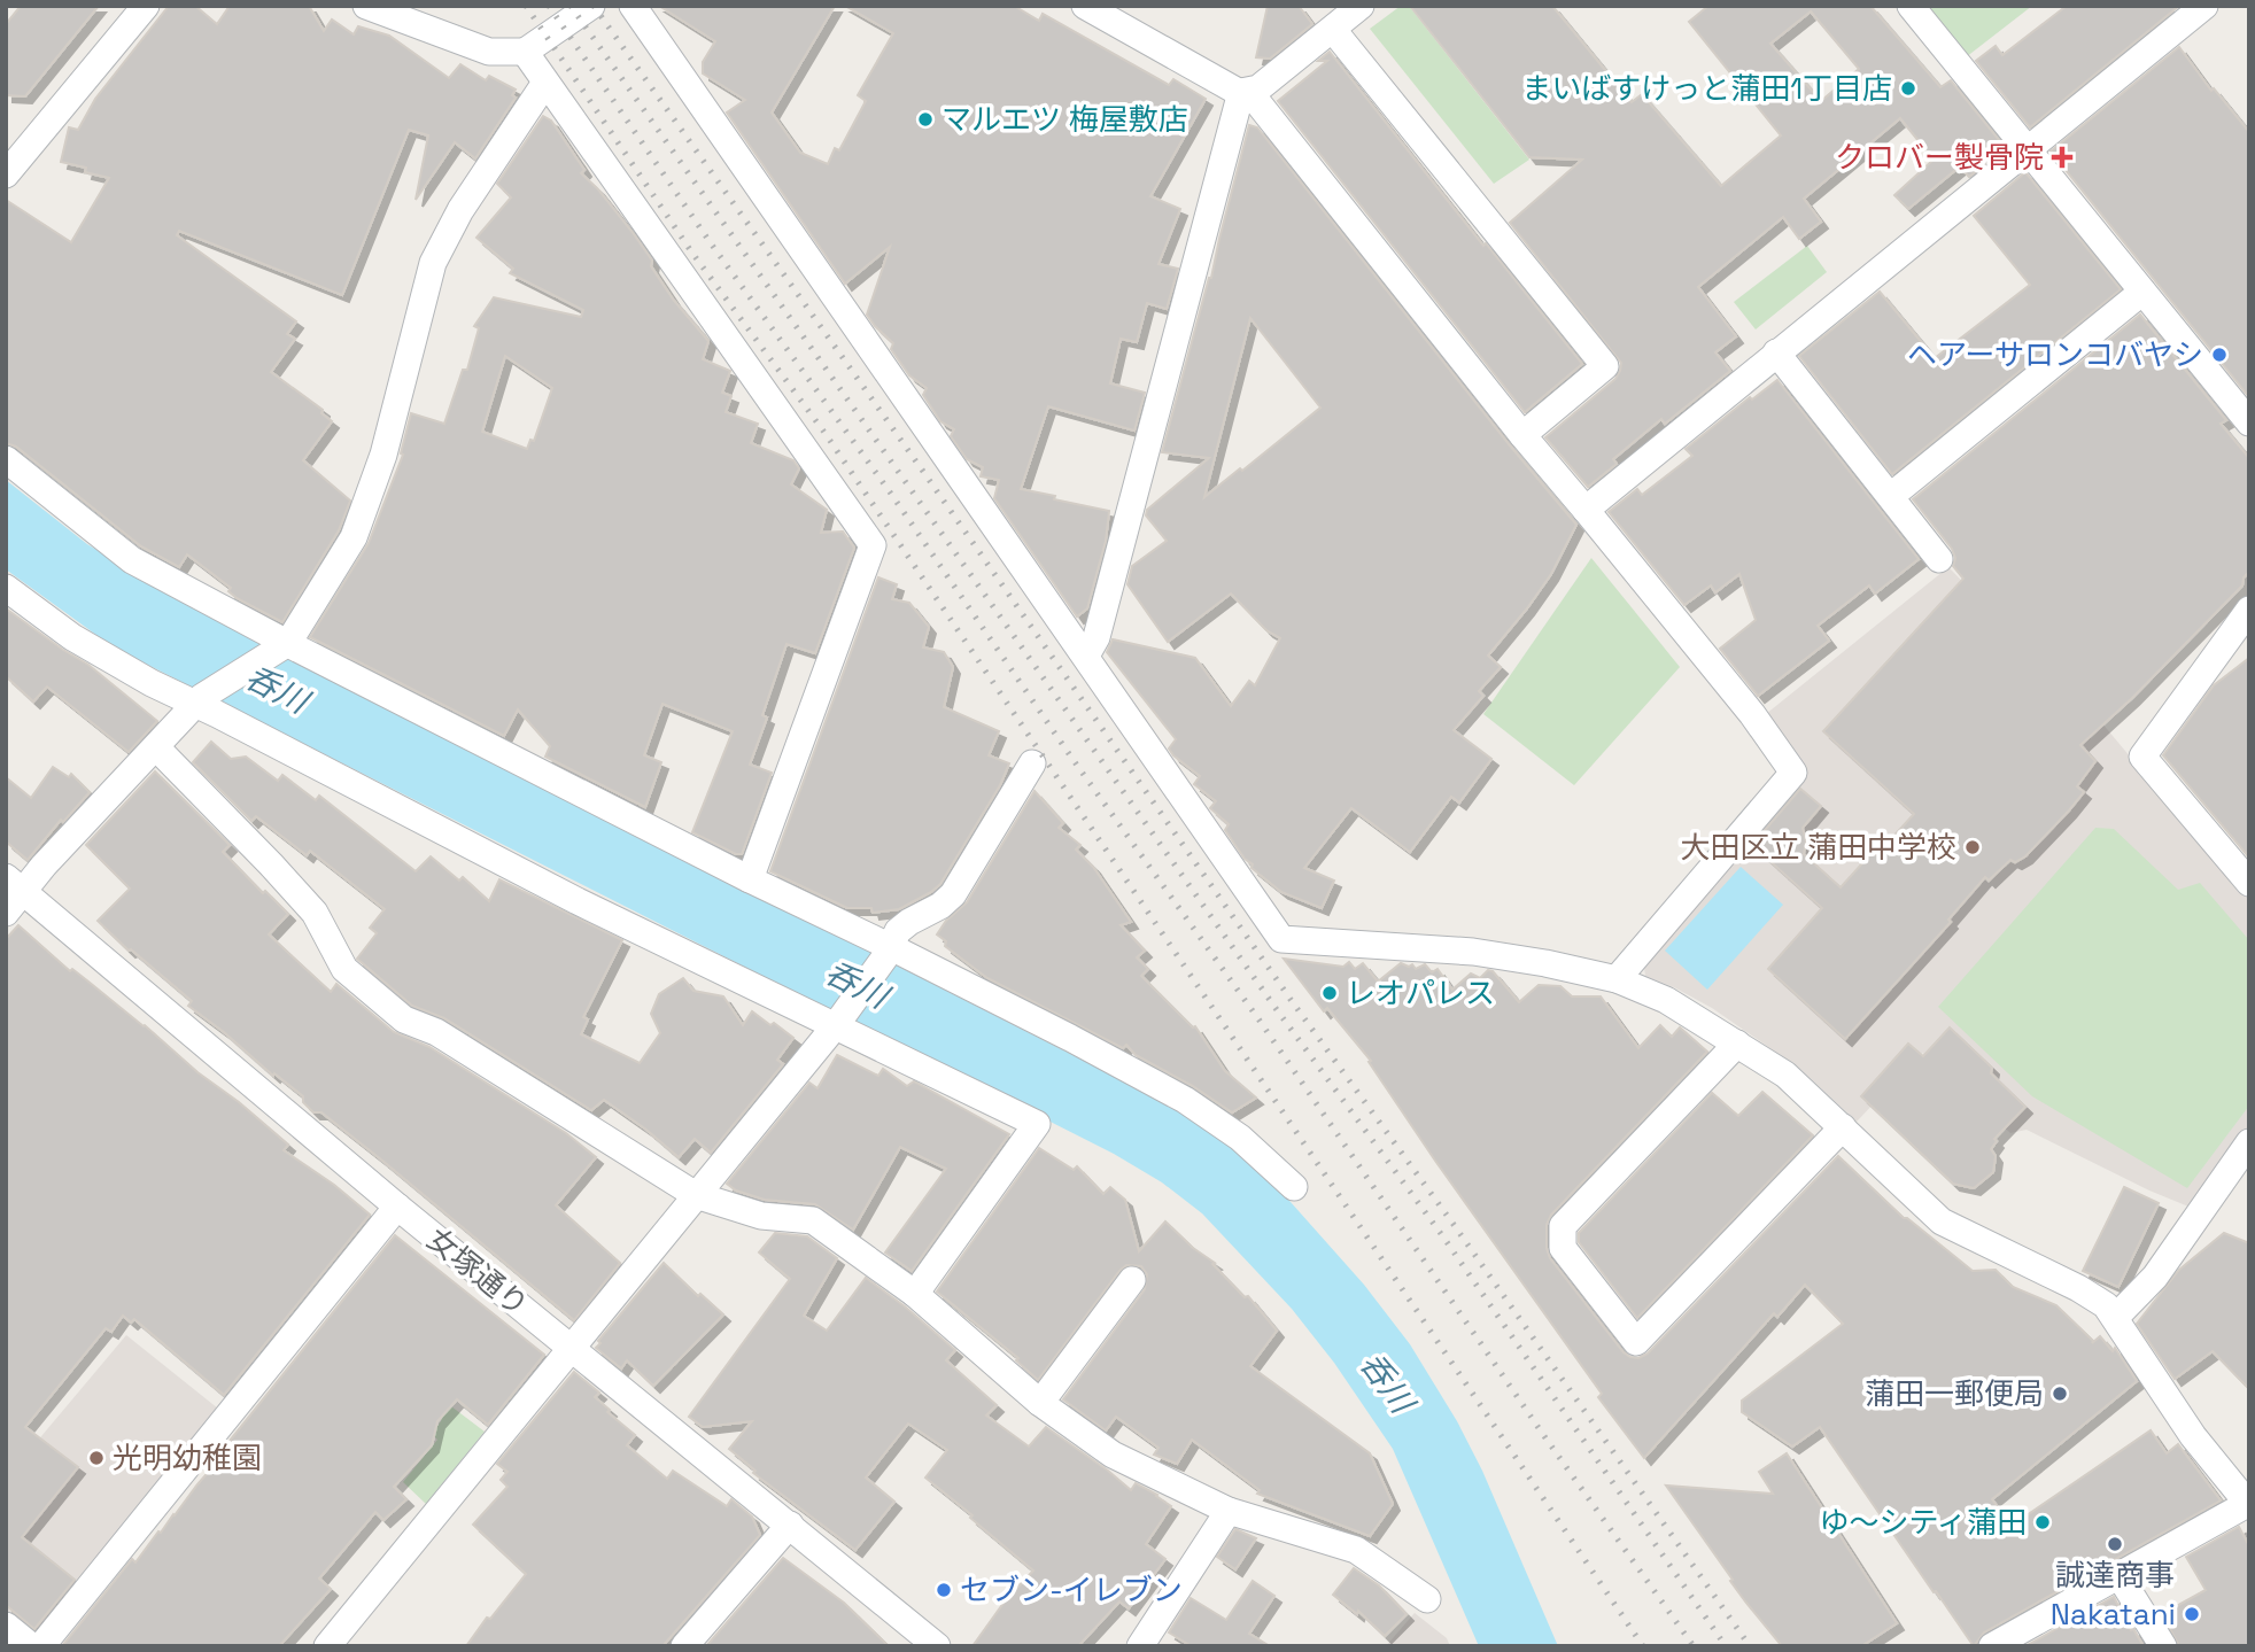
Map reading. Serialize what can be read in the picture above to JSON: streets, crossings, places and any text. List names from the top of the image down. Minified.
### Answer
{"streets":{"street":["女塚通り"]},"water":["呑川"],"places":{"other":["まいばすけっと蒲田1丁目店","マルエツ 梅屋敷店","ヘアーサロンコバヤシ","大田区立 蒲田中学校","レオパレス","蒲田一郵便局","光明幼稚園","ゆ〜シティ蒲田","誠達商事","セブン-イレブン","Nakatani"],"health":["クロバー製骨院"]}}
